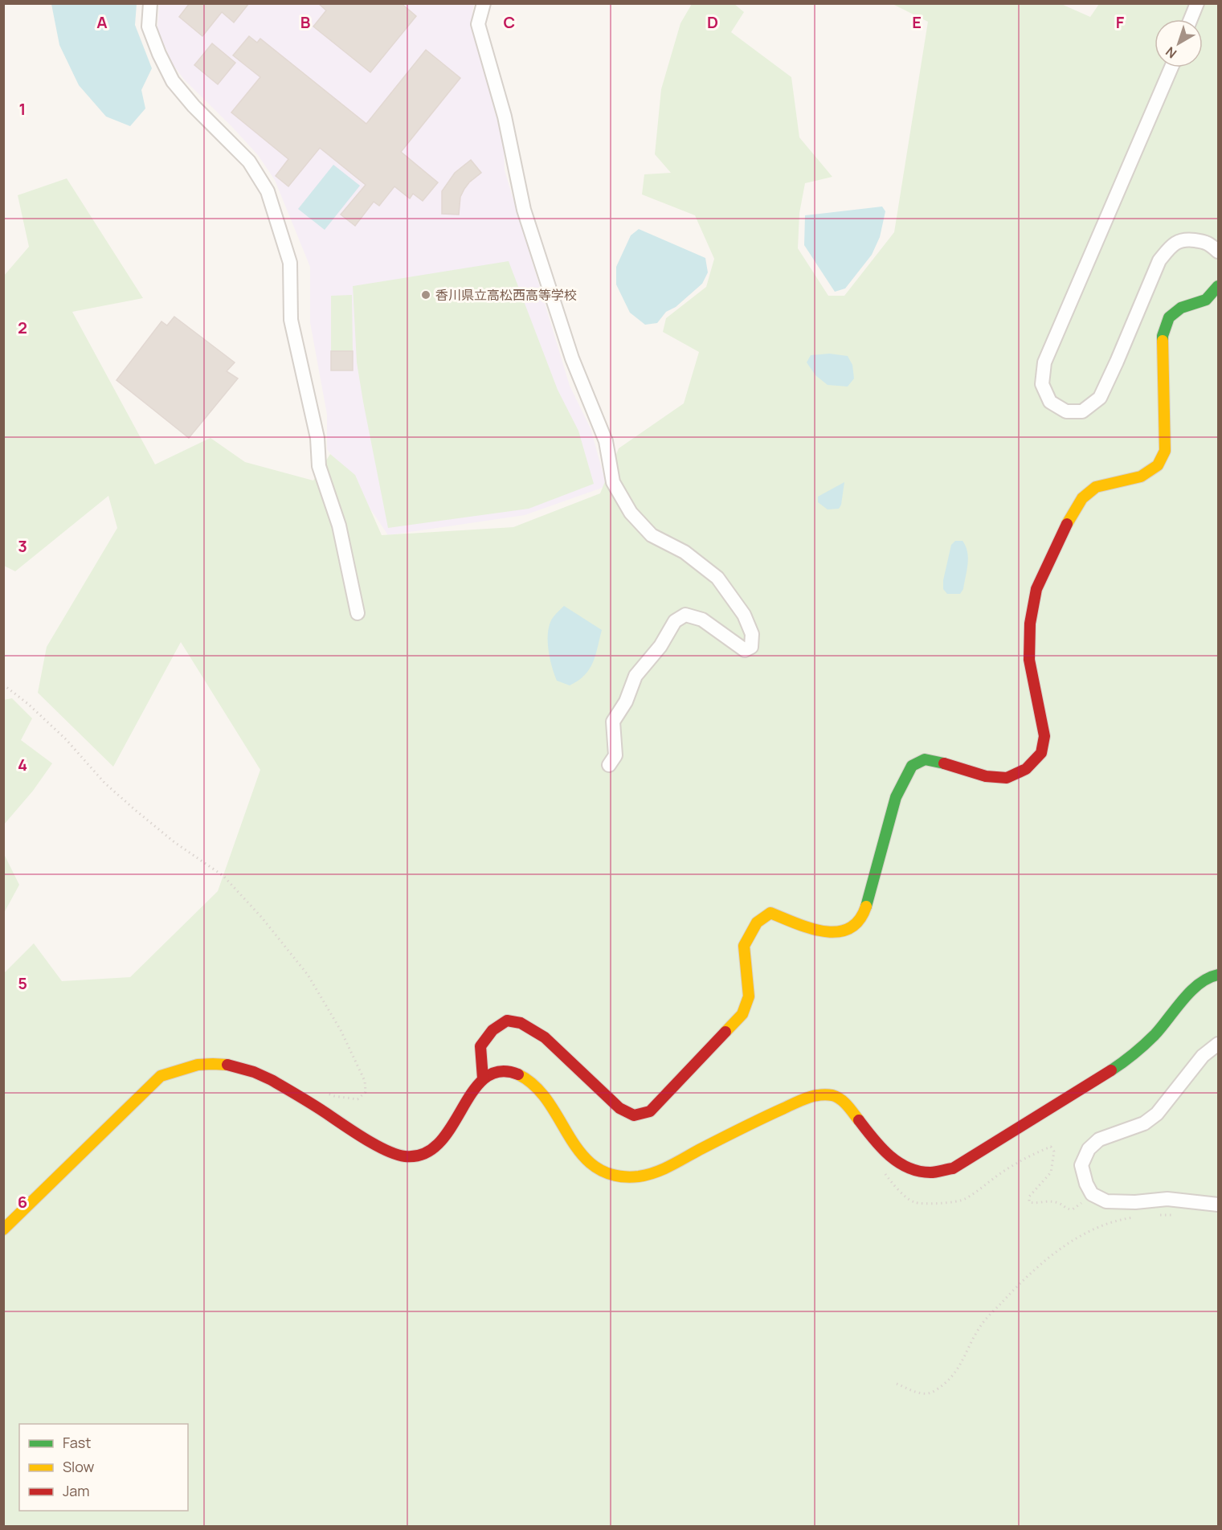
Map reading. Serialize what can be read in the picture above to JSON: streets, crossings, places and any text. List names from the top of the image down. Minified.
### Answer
{"places":["香川県立高松西高等学校"],"legend":["Fast","Slow","Jam"],"north":"bottom left","grid":{"columns":["A","B","C","D","E","F"],"rows":["1","2","3","4","5","6"]}}
